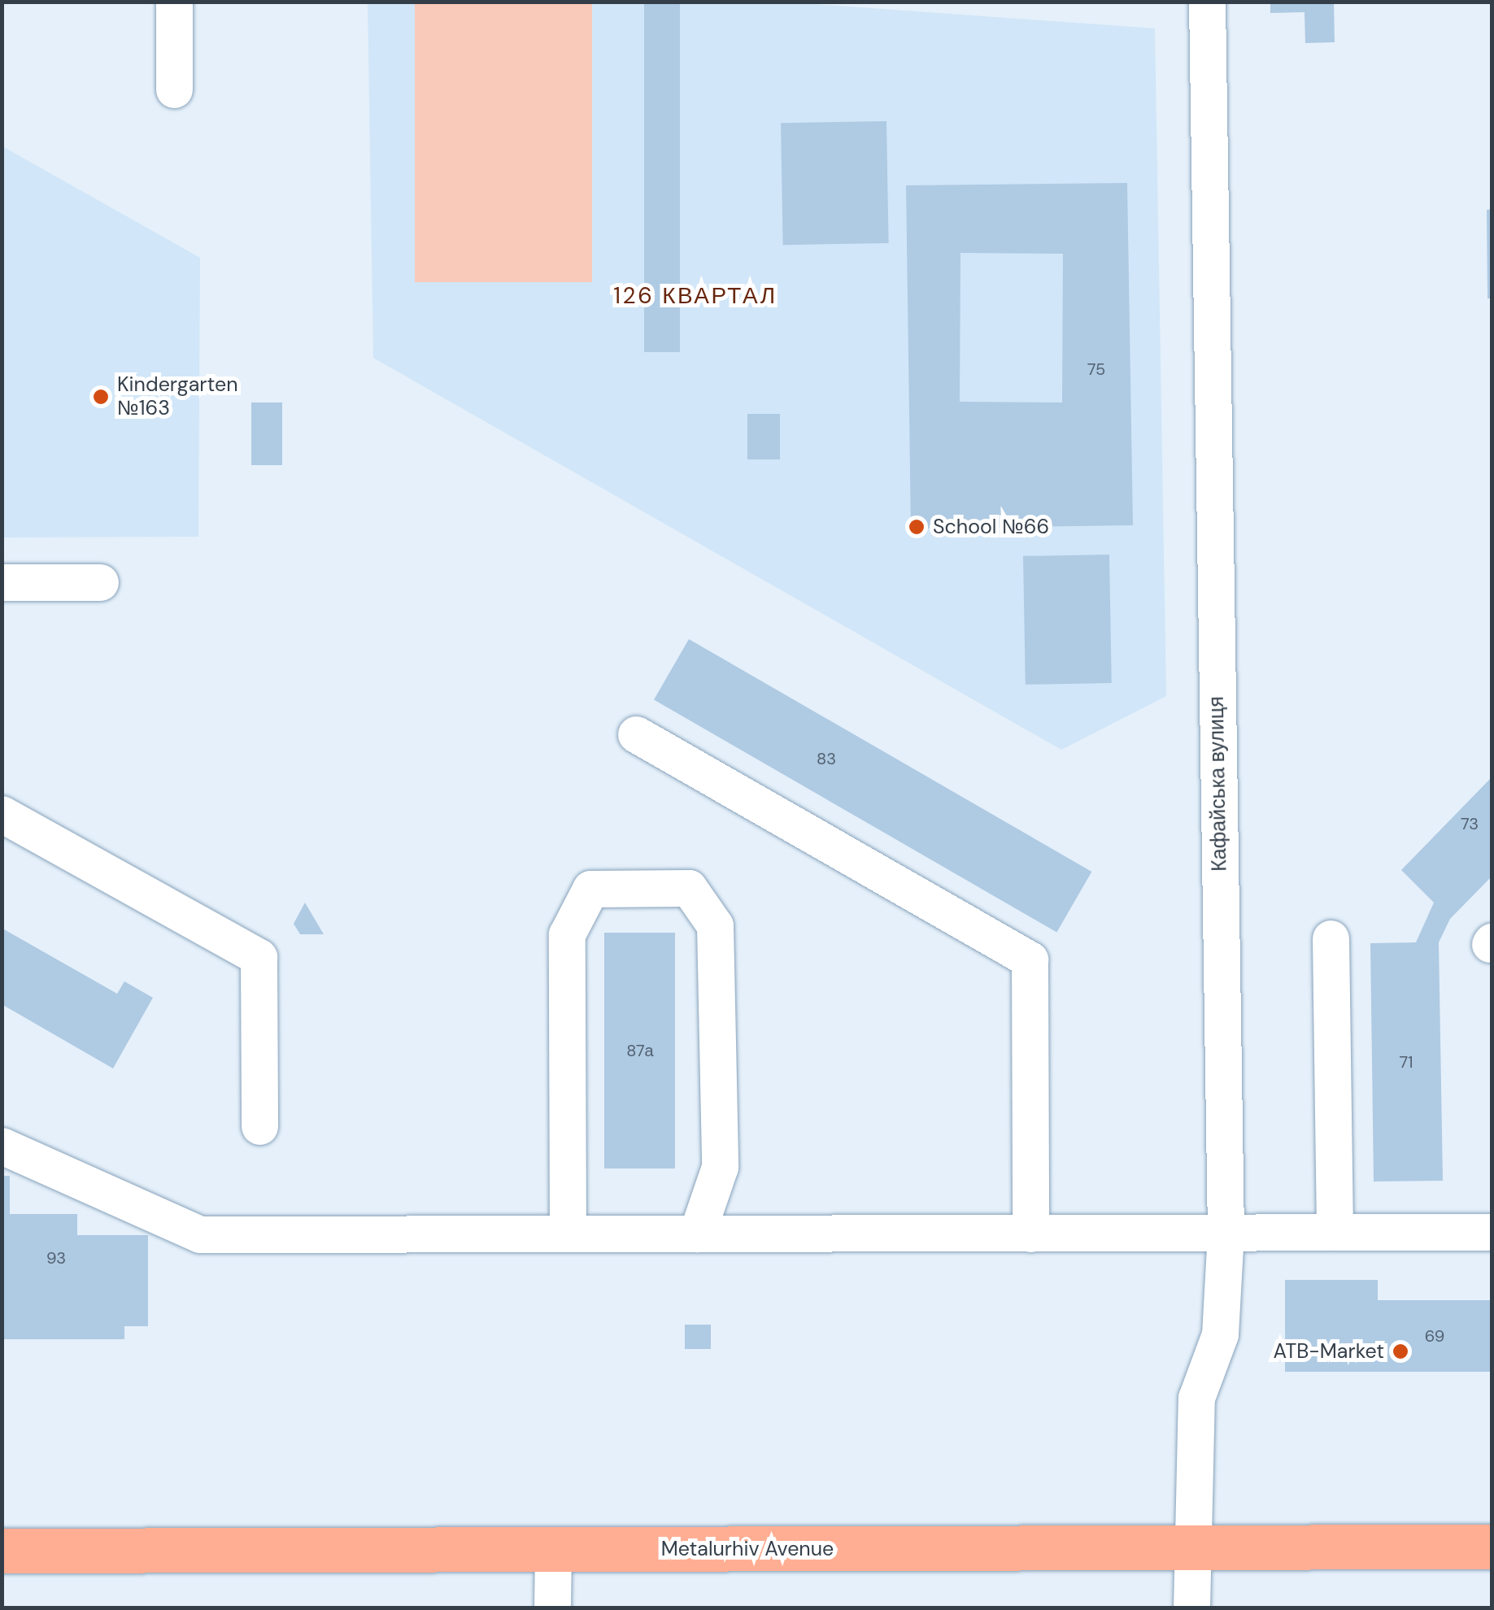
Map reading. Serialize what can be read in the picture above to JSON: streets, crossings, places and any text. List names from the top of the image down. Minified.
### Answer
{"streets":{"highway":["Metalurhiv Avenue"],"street":["Кафайська вулиця"]},"crossings":[["Кафайська вулиця","Metalurhiv Avenue"]],"districts":["126 КВАРТАЛ"],"places":["Kindergarten №163","School №66","ATB-Market"],"house_numbers":["75","83","73","87а","71","93","69"]}
